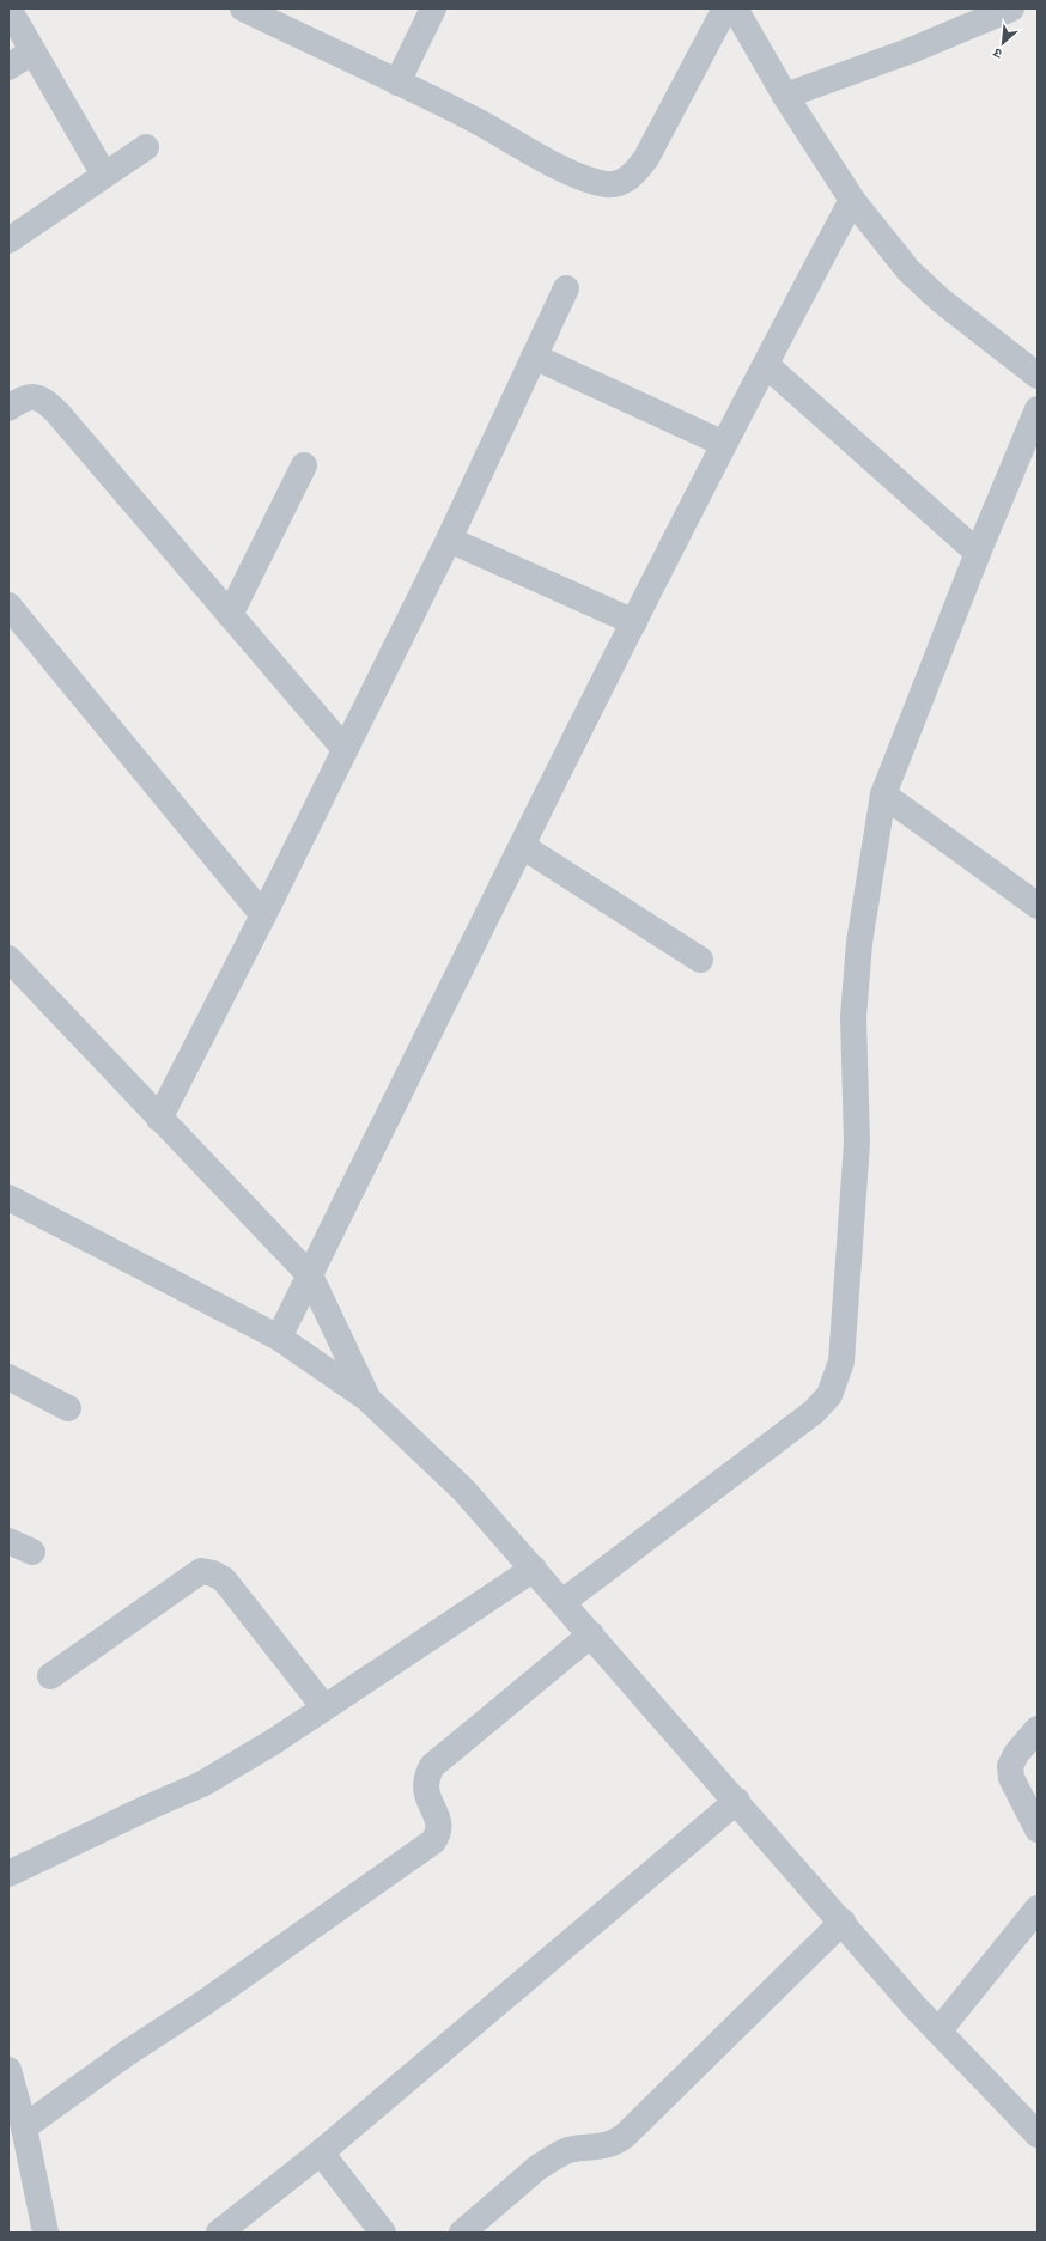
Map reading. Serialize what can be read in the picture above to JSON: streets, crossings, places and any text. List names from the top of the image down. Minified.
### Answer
{"north":"bottom left"}
